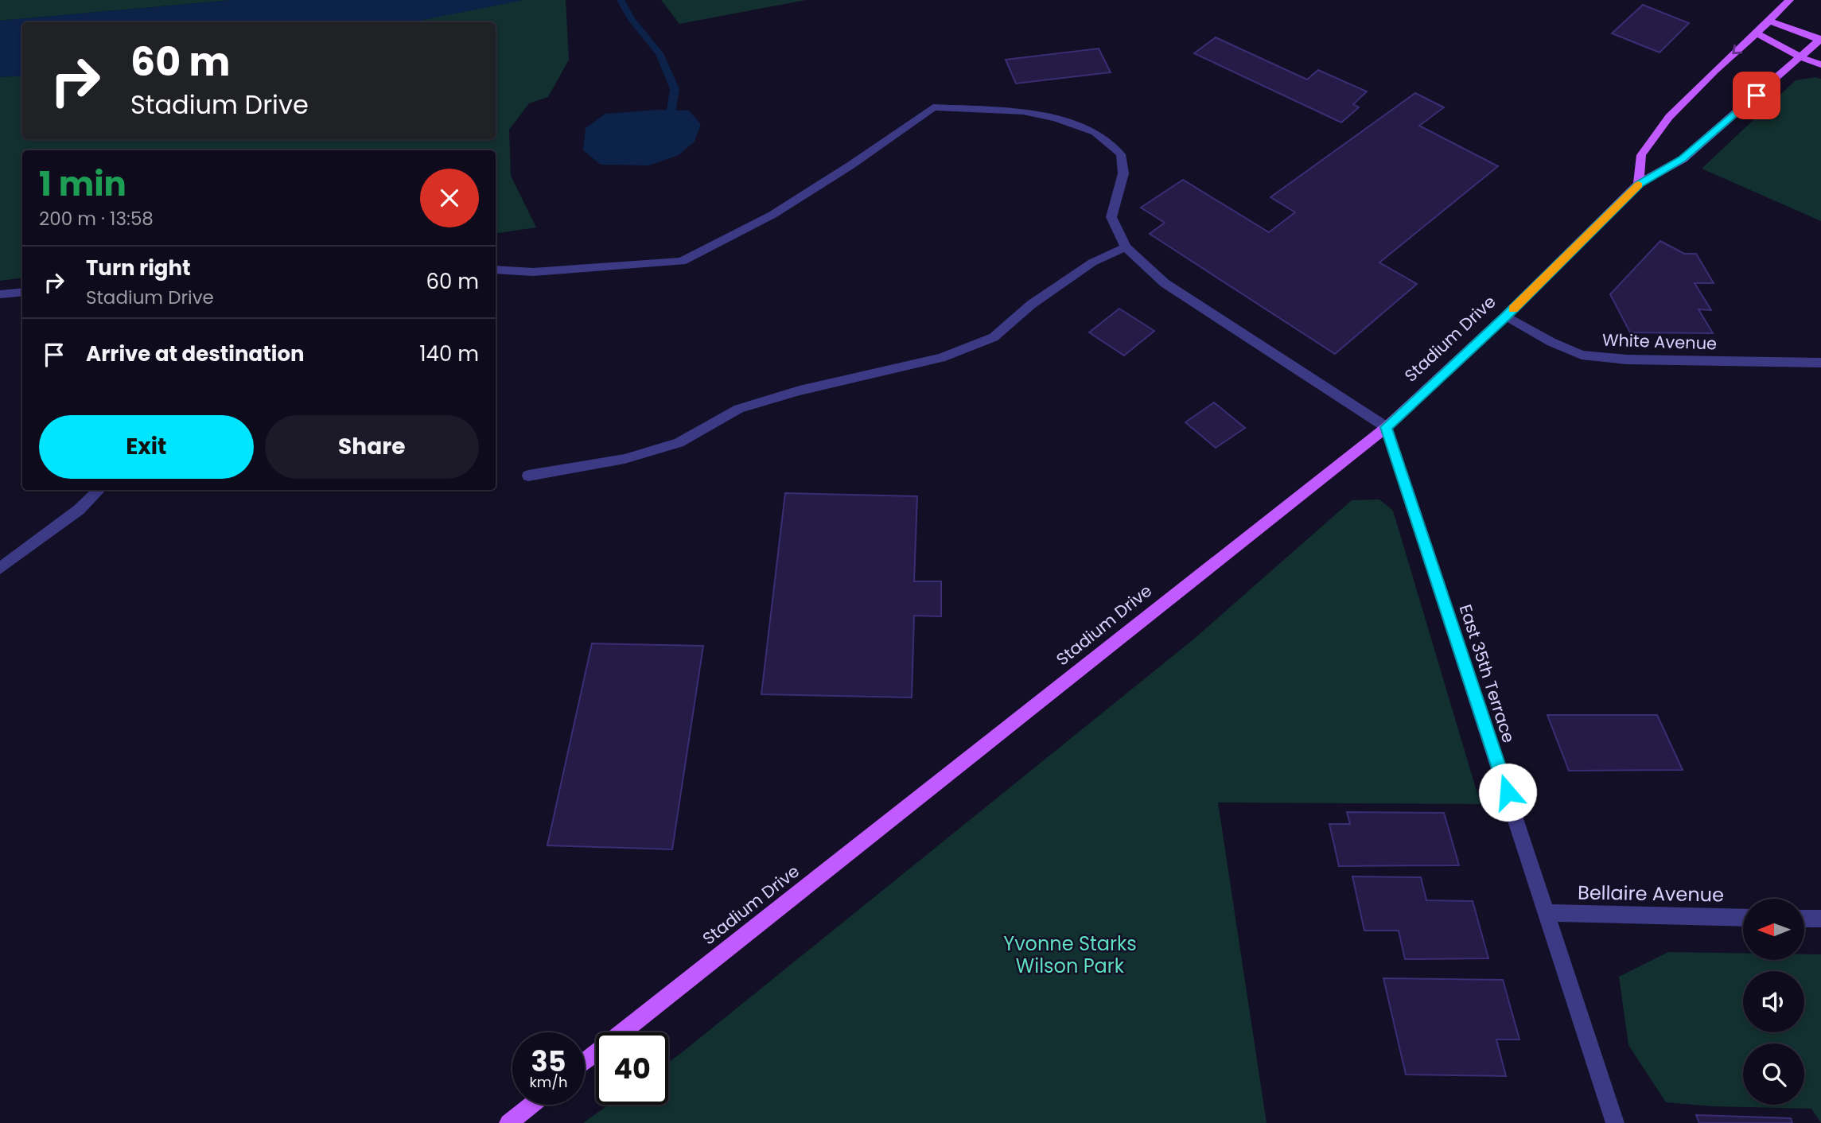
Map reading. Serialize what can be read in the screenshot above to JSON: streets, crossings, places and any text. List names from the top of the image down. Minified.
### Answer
{"streets":{"main road":["Stadium Drive"],"street":["White Avenue","East 35th Terrace","Bellaire Avenue"]},"crossings":[["Stadium Drive","White Avenue"],["Stadium Drive","East 35th Terrace"],["East 35th Terrace","Bellaire Avenue"]],"parks":["Yvonne Starks Wilson Park"],"north":"left","page":{"turn":["60 m","Stadium Drive"],"heading":["1 min","200 m · 13:58"],"list":[{"name":"Turn right","note":"Stadium Drive","value":"60 m"},{"name":"Arrive at destination","value":"140 m"}],"buttons":["Exit","Share"],"speed":"35 km/h","limit":"40"}}
